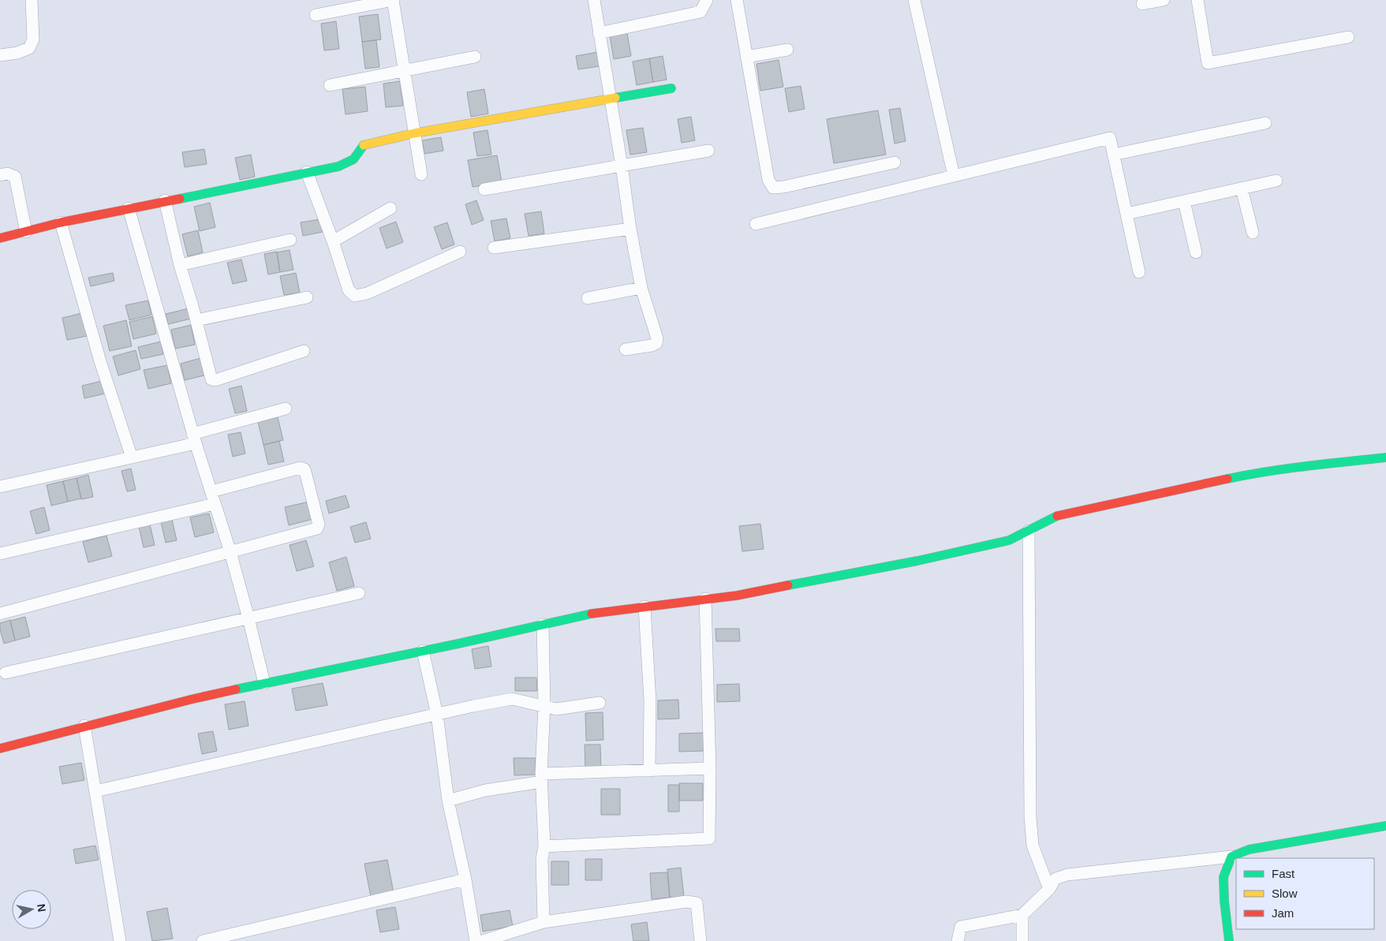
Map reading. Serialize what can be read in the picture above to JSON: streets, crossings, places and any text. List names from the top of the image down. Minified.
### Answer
{"legend":["Fast","Slow","Jam"],"north":"right"}
